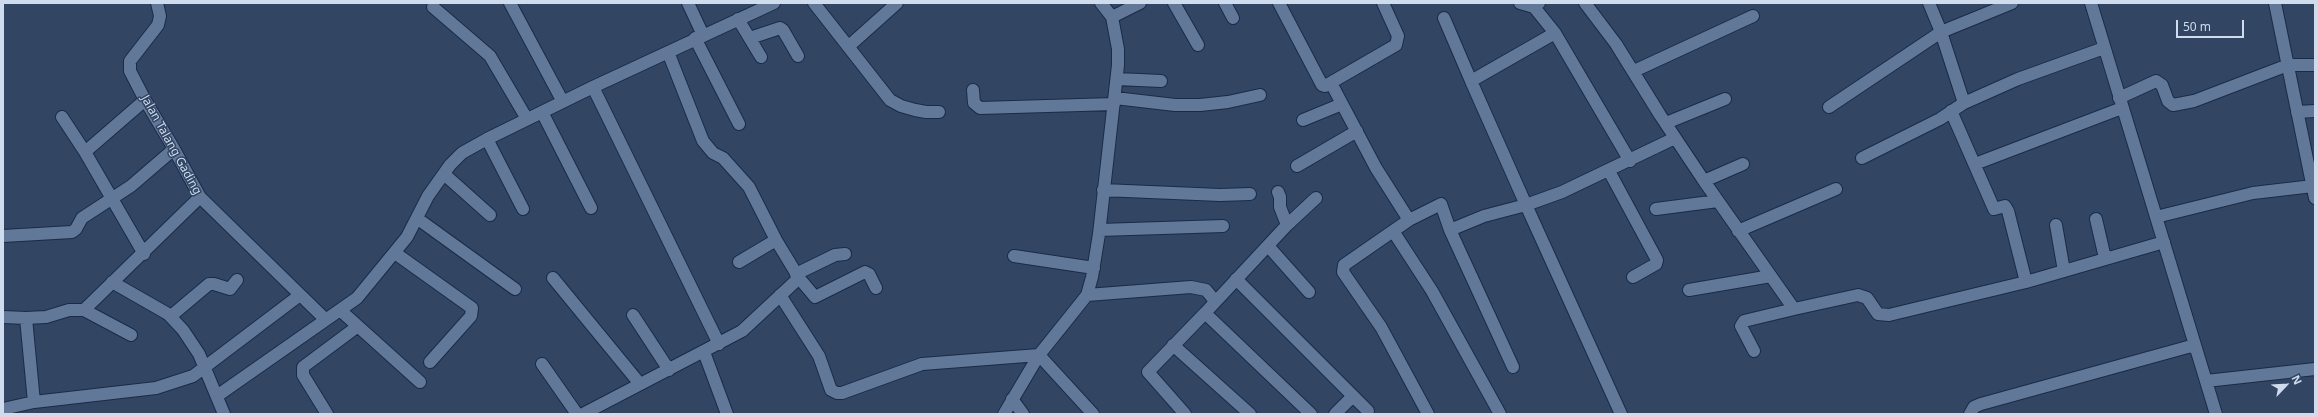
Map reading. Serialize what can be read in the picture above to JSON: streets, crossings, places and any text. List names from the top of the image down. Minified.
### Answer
{"streets":{"street":["Jalan Talang Gading"]},"scale_bar":"50 m","north":"top right"}
